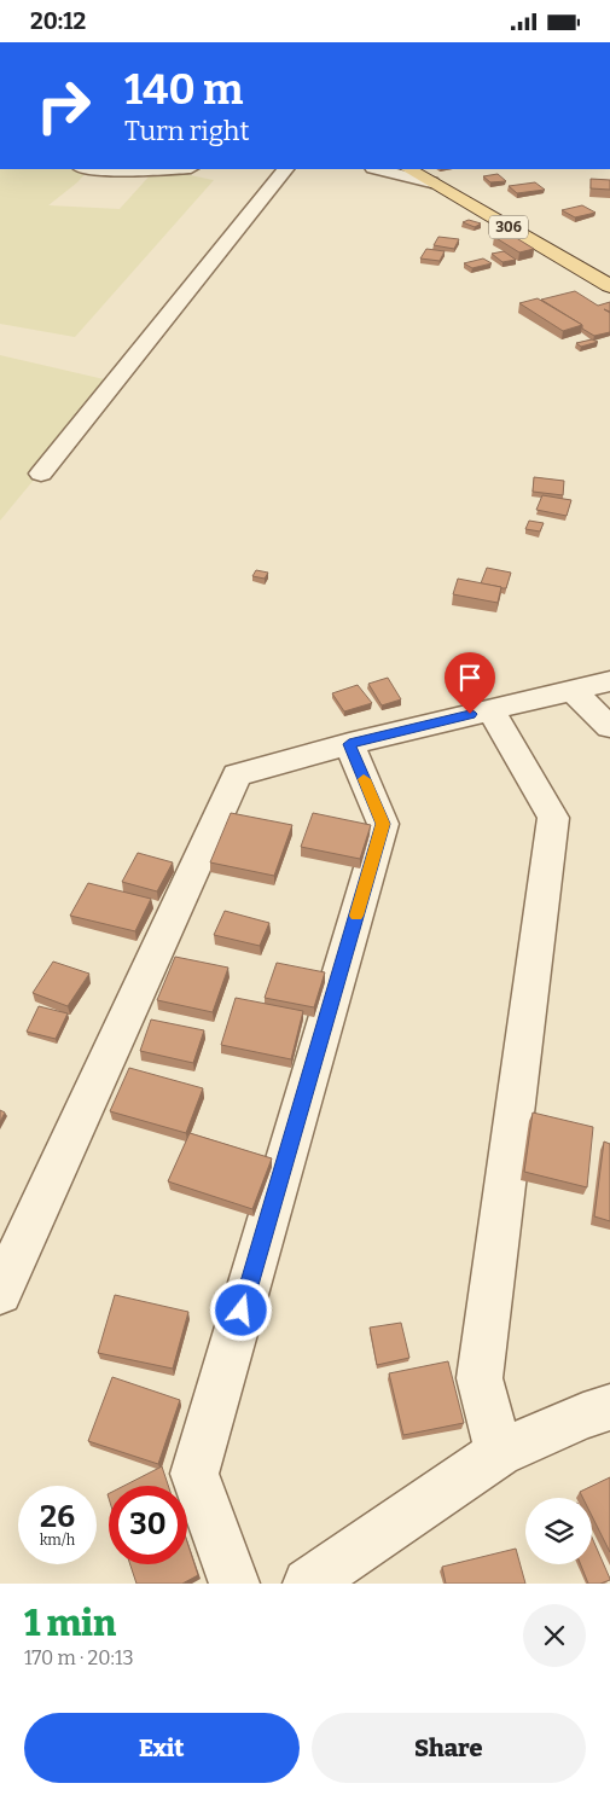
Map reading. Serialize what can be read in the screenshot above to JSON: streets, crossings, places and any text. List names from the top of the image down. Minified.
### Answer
{"streets":{"main road":["306"]},"page":{"status":"20:12","turn":["140 m","Turn right"],"speed":"26 km/h","limit":"30","heading":["1 min","170 m · 20:13"],"buttons":["Exit","Share"]}}
